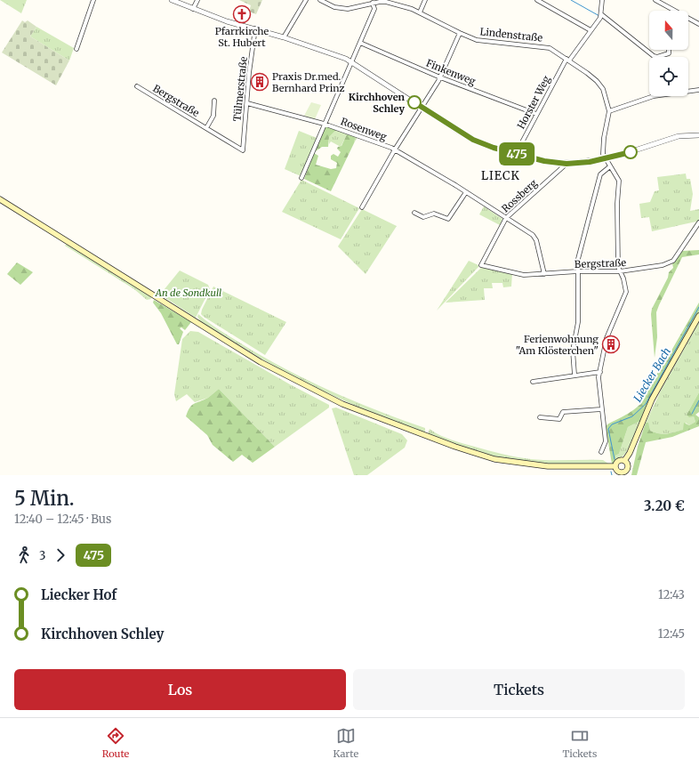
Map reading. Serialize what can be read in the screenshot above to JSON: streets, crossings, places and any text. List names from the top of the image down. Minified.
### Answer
{"streets":{"street":["Lindenstraße","Finkenweg","Tülmerstraße","Bergstraße","Horster Weg","Rosenweg","Rossberg"]},"crossings":[["Lindenstraße","Horster Weg"],["Finkenweg","Horster Weg"],["Tülmerstraße","Bergstraße"],["Tülmerstraße","Rosenweg"],["Bergstraße","Rosenweg"],["Bergstraße","Rossberg"],["Rosenweg","Rossberg"]],"districts":["LIECK"],"water":["Liecker Bach"],"parks":["An de Sondkull"],"places":{"church":["Pfarrkirche St. Hubert"],"building":["Praxis Dr.med. Bernhard Prinz","Ferienwohnung \"Am Klösterchen\""],"other":["Kirchhoven Schley"]},"lines":["bus line 475"],"north":"top","page":{"on_map":"475","heading":["5 Min.","12:40 – 12:45 · Bus","3.20 €"],"legs":["3","475"],"list":[{"name":"Liecker Hof","value":"12:43"},{"name":"Kirchhoven Schley","value":"12:45"}],"buttons":["Los","Tickets"],"tabs":["Route","Karte","Tickets"]}}
